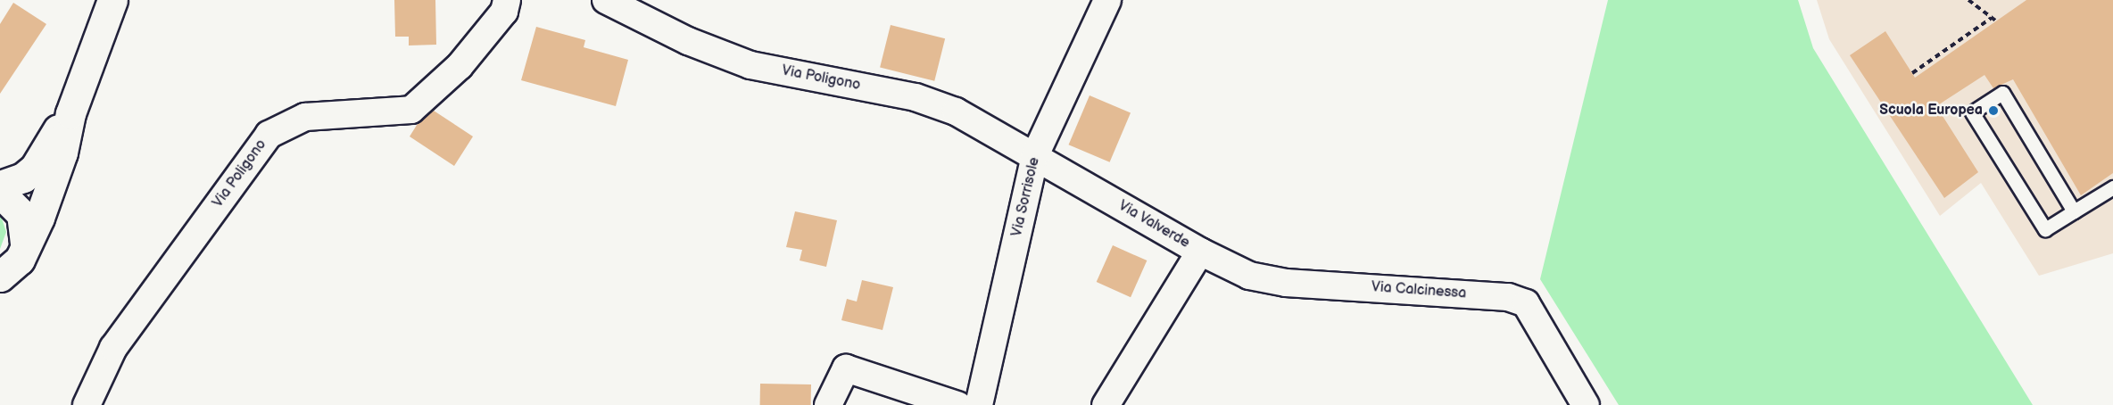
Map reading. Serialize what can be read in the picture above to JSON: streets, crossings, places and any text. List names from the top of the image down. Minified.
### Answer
{"streets":{"street":["Via Poligono","Via Sorrisole","Via Valverde","Via Calcinessa"]},"crossings":[["Via Poligono","Via Sorrisole"],["Via Poligono","Via Valverde"],["Via Sorrisole","Via Valverde"],["Via Valverde","Via Calcinessa"]],"places":["Scuola Europea"]}
